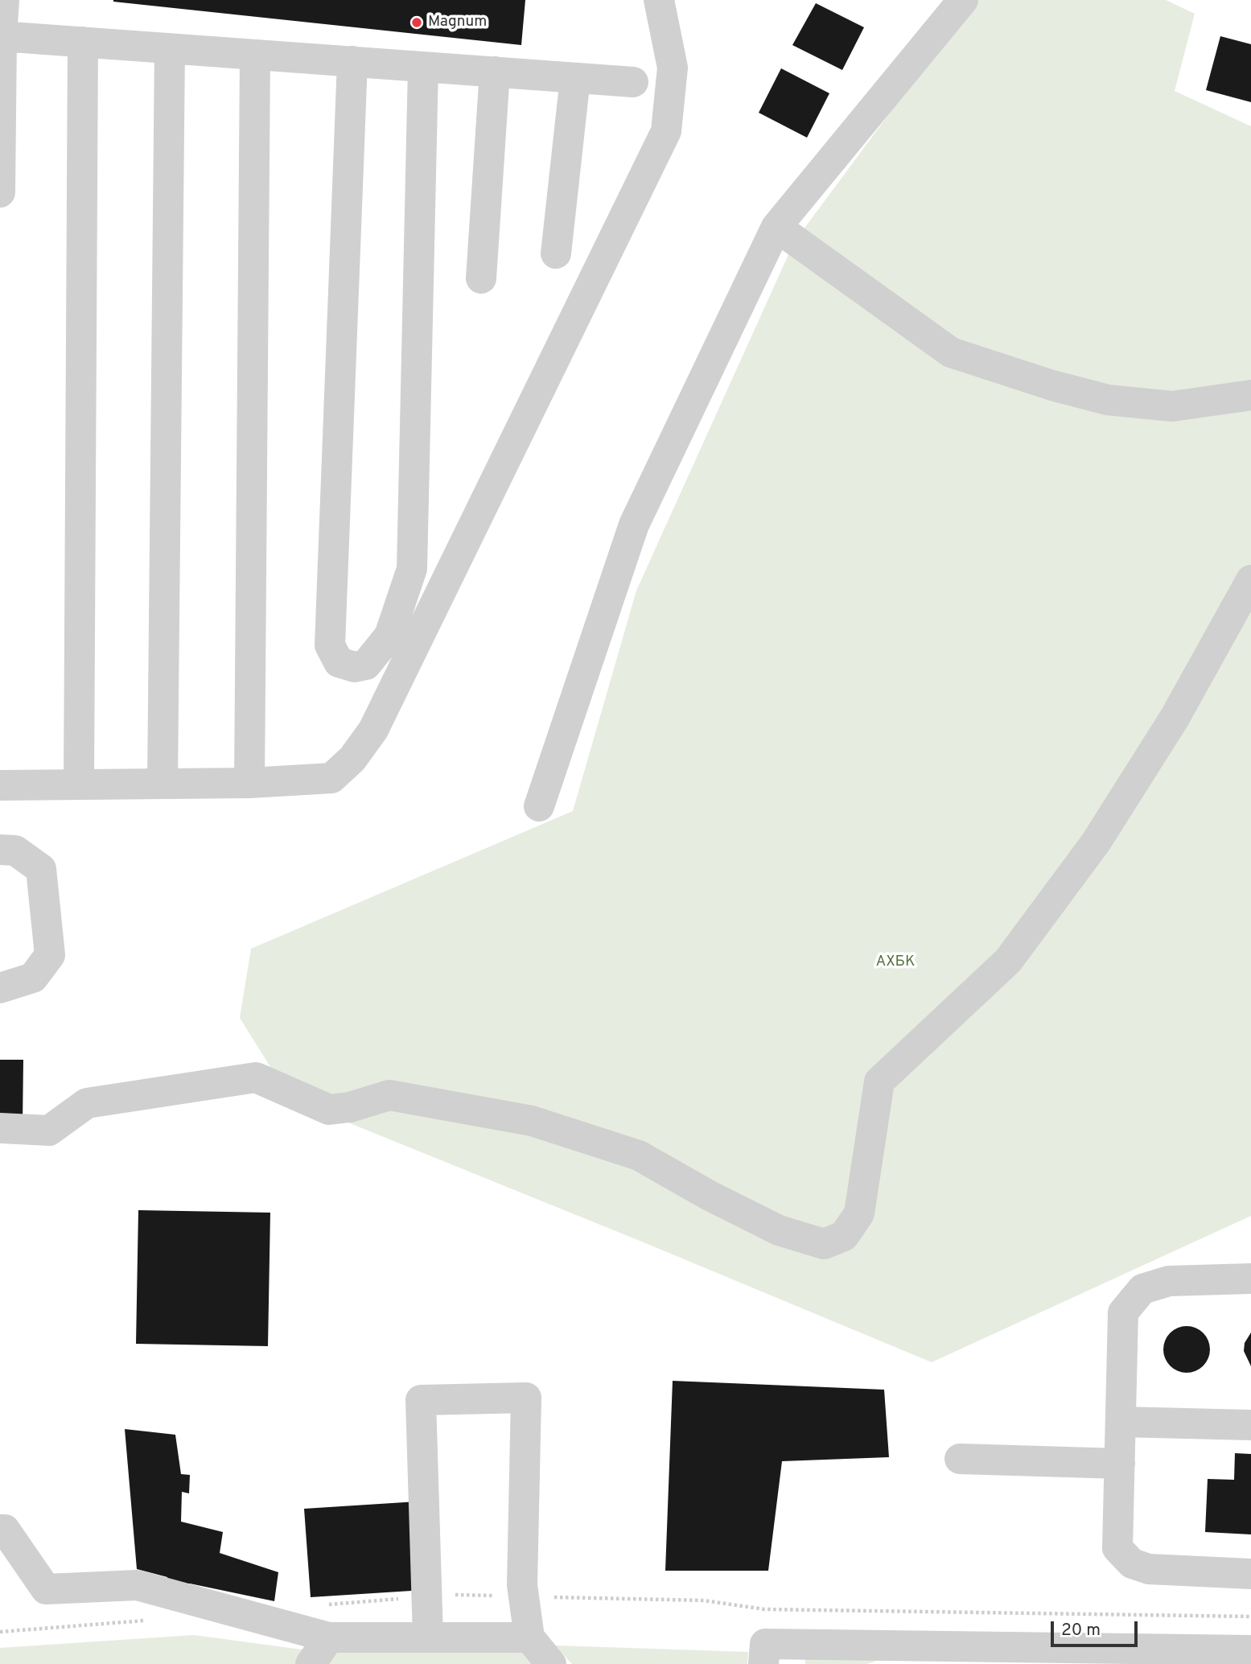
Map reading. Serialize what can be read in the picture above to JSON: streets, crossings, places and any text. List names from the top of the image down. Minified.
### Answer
{"parks":["АХБК"],"places":["Magnum"],"scale_bar":"20 m"}
